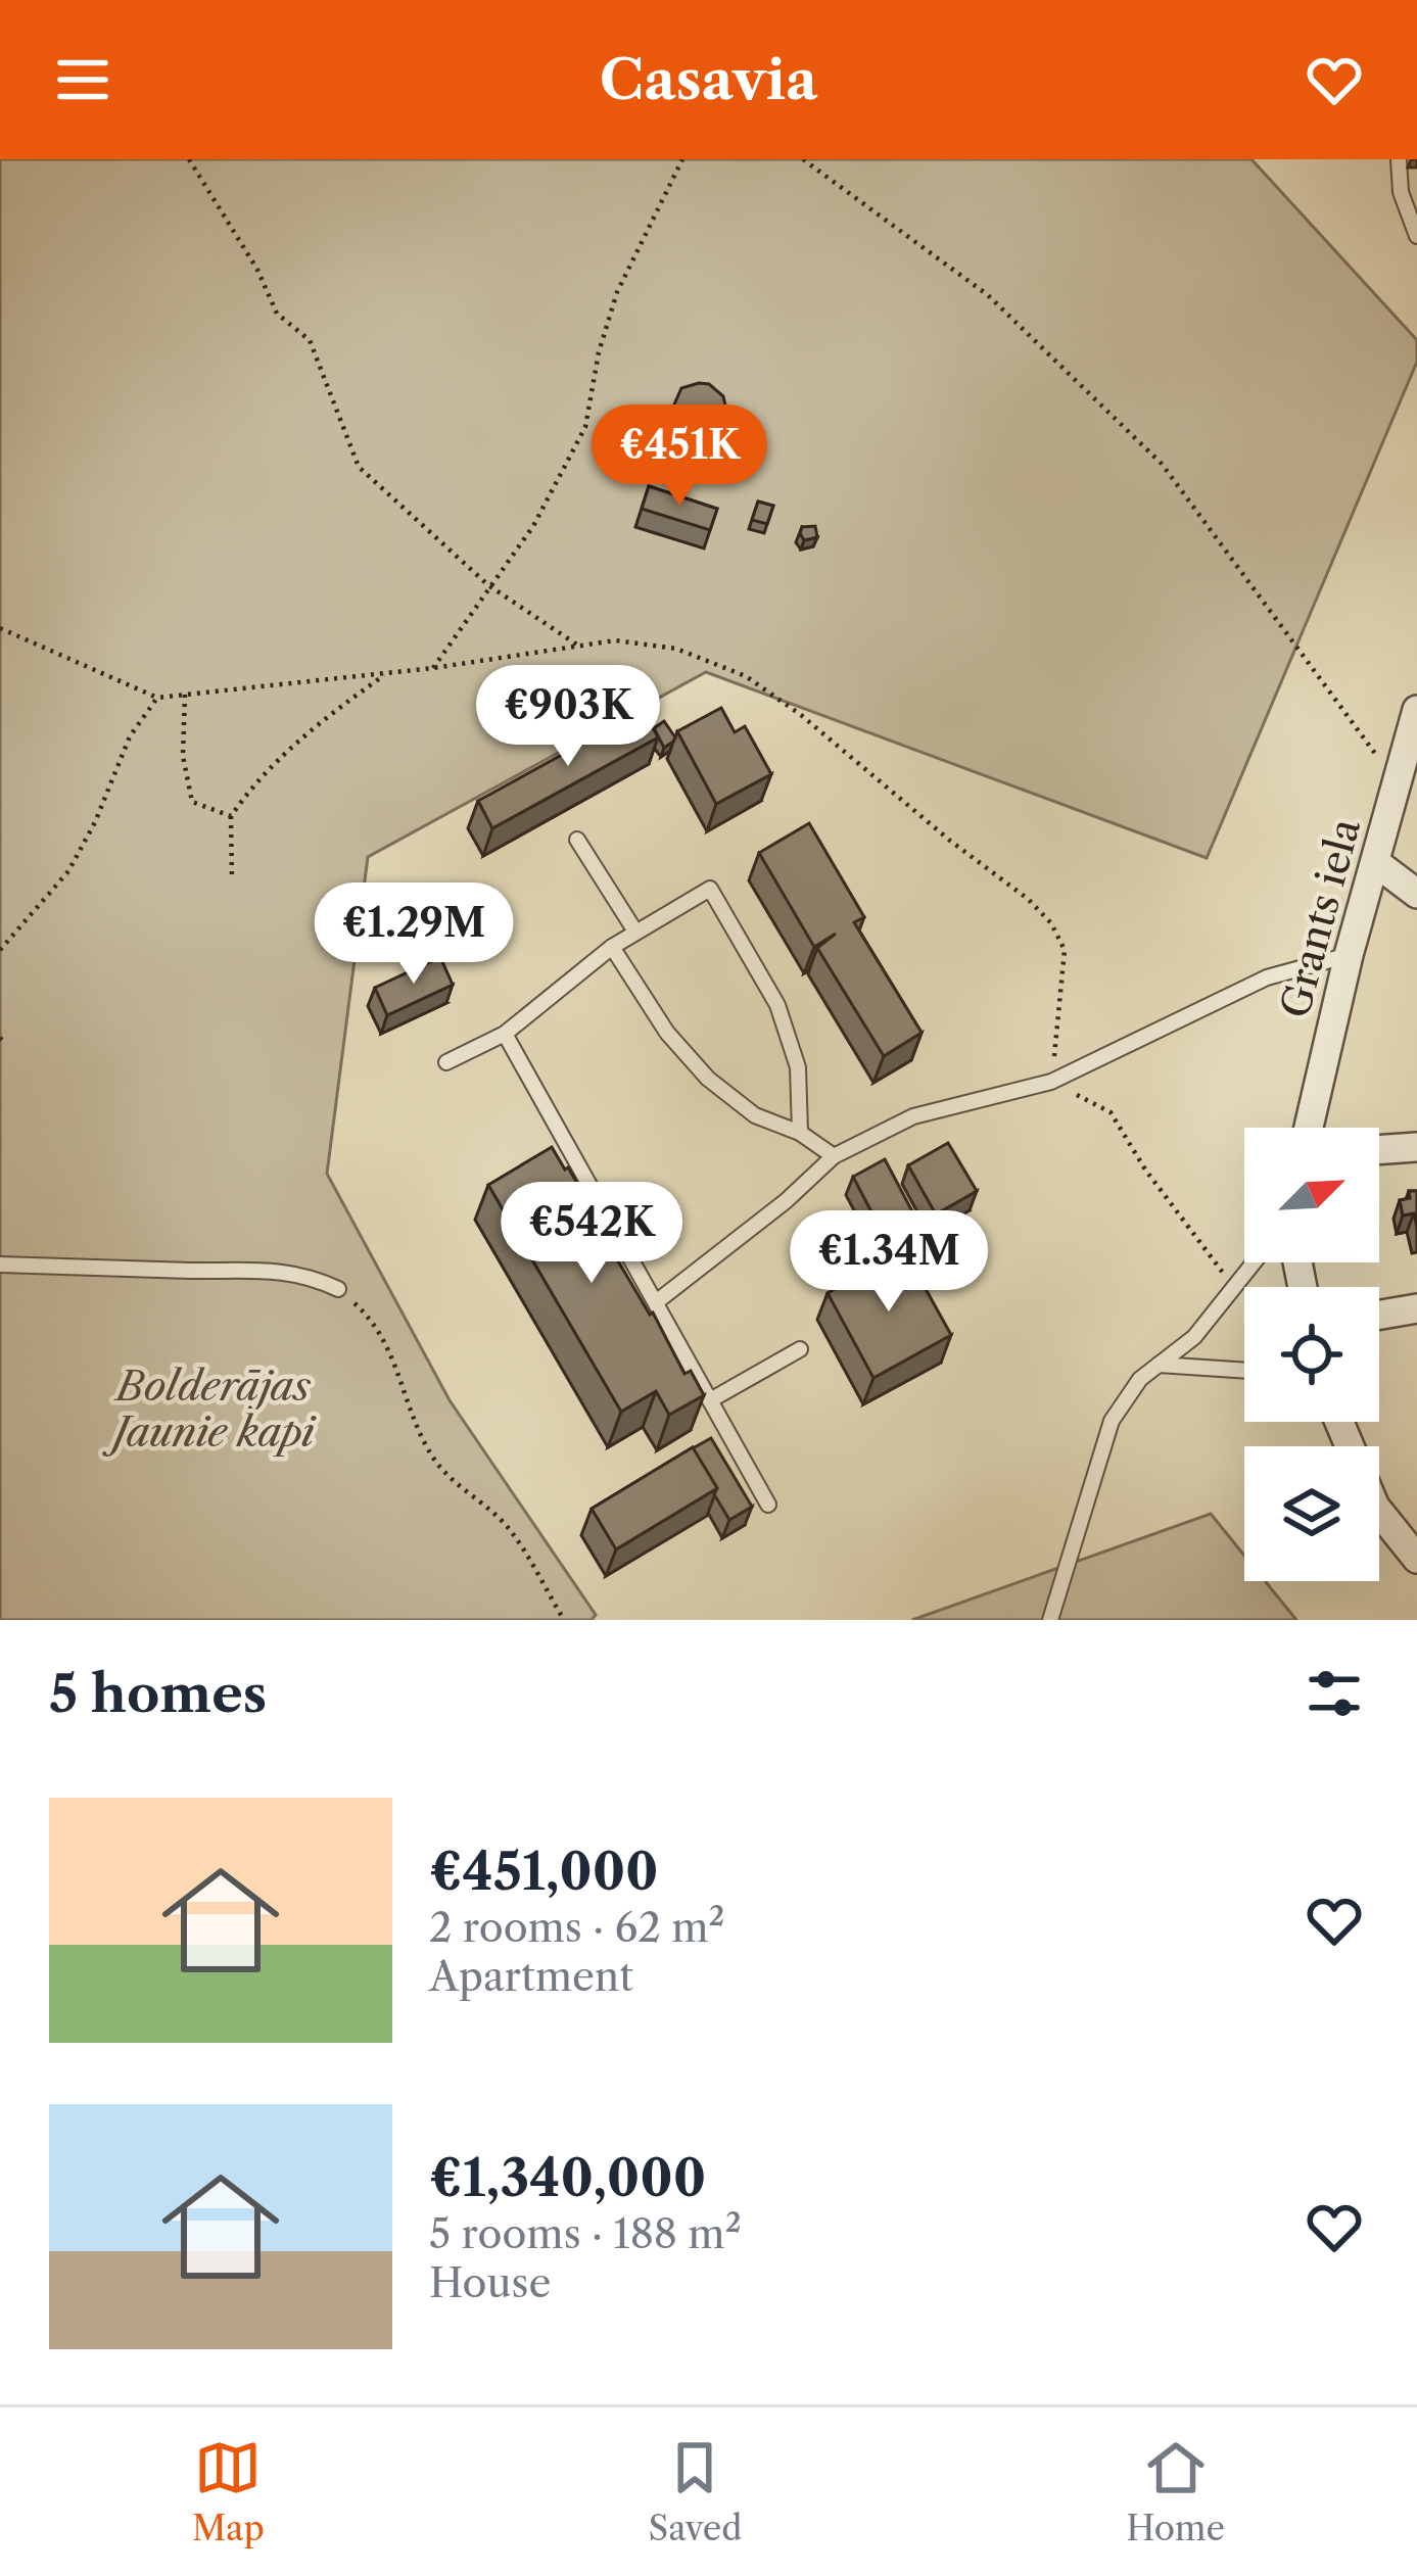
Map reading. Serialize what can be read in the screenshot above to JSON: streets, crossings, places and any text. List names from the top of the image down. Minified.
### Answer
{"streets":{"street":["Grants iela"]},"parks":["Bolderājas Jaunie kapi"],"north":"top right","page":{"header":"Casavia","price":["€451K","€903K","€1.29M","€542K","€1.34M"],"heading":"5 homes","list":[{"name":"€451,000","note":"2 rooms · 62 m² · Apartment"},{"name":"€1,340,000","note":"5 rooms · 188 m² · House"}],"tabs":["Map","Saved","Home"]}}
